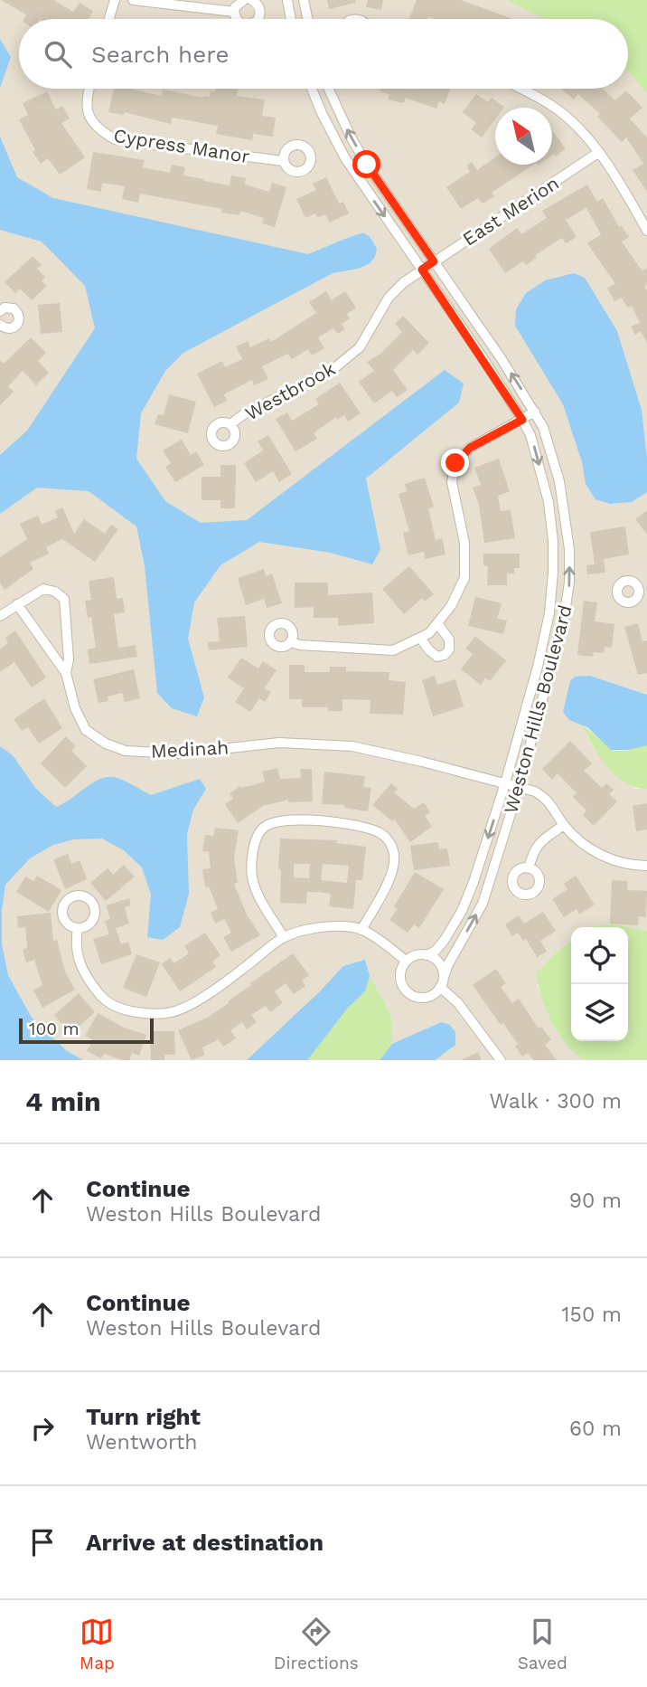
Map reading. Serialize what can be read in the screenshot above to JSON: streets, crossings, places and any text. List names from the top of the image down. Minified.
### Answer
{"streets":{"street":["Cypress Manor","East Merion","Westbrook","Weston Hills Boulevard","Medinah"]},"crossings":[["East Merion","Westbrook"],["East Merion","Weston Hills Boulevard"],["Westbrook","Weston Hills Boulevard"],["Weston Hills Boulevard","Medinah"]],"scale_bar":"100 m","north":"top left","page":{"search":"Search here","scale":"100 m","heading":["4 min","Walk · 300 m"],"list":[["Continue","Weston Hills Boulevard","90 m"],["Continue","Weston Hills Boulevard","150 m"],["Turn right","Wentworth","60 m"],"Arrive at destination"],"nav":["Map","Directions","Saved"]}}
